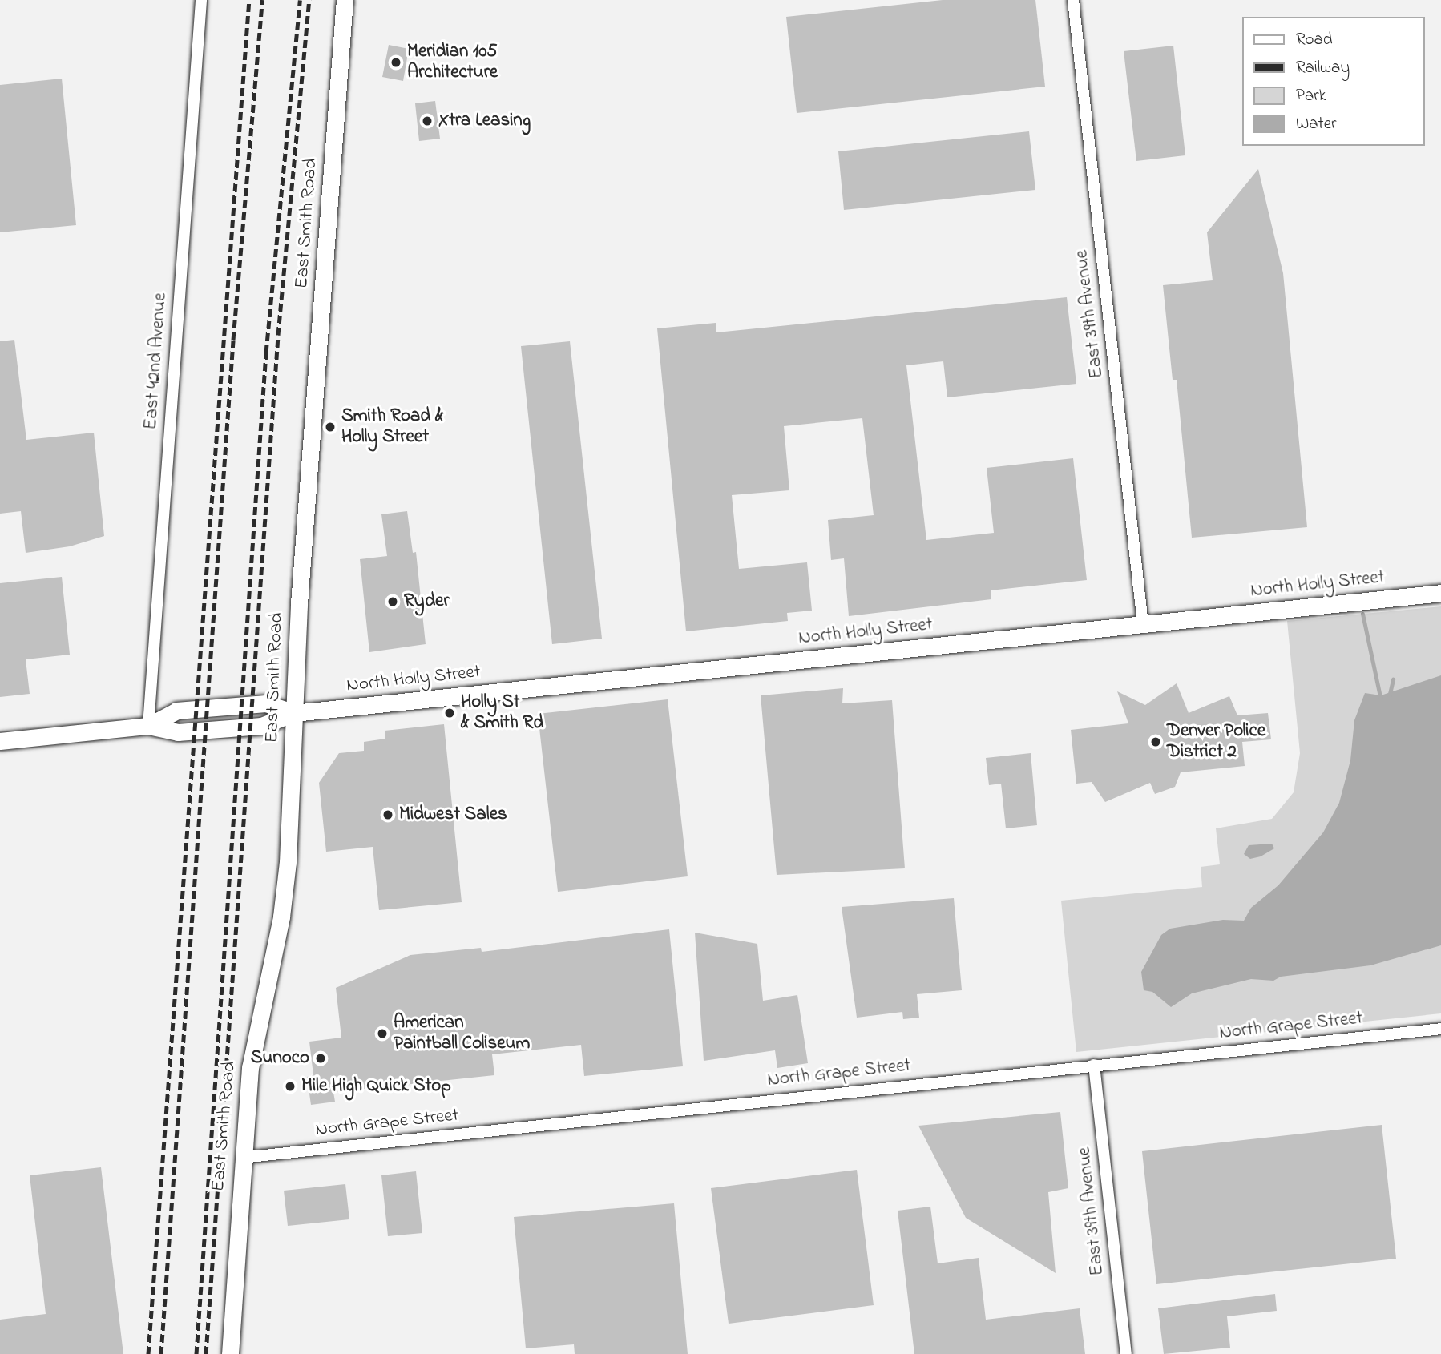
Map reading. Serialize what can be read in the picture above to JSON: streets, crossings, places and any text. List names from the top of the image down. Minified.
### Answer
{"streets":{"street":["East Smith Road","East 39th Avenue","East 42nd Avenue","North Holly Street","North Grape Street"]},"crossings":[["East Smith Road","North Holly Street"],["East Smith Road","North Grape Street"],["East 39th Avenue","North Holly Street"],["East 39th Avenue","North Grape Street"],["East 42nd Avenue","North Holly Street"]],"places":["Meridian 105 Architecture","Xtra Leasing","Smith Road & Holly Street","Ryder","Holly St & Smith Rd","Denver Police District 2","Midwest Sales","American Paintball Coliseum","Sunoco","Mile High Quick Stop"],"legend":["Road","Railway","Park","Water"]}
